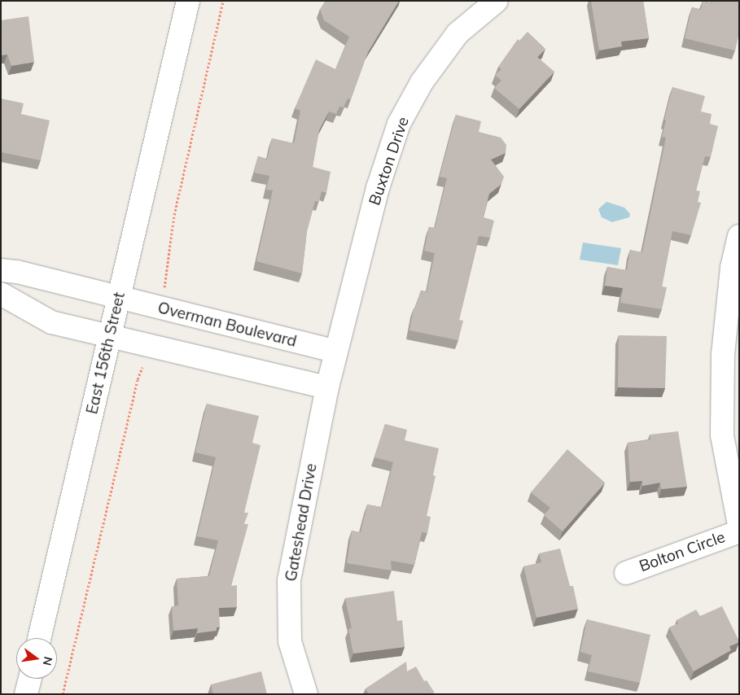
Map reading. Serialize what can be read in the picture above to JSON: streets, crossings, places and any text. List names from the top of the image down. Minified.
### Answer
{"streets":{"street":["Buxton Drive","Overman Boulevard","East 156th Street","Gateshead Drive","Bolton Circle"]},"crossings":[["Buxton Drive","Overman Boulevard"],["Buxton Drive","Gateshead Drive"],["Overman Boulevard","East 156th Street"],["Overman Boulevard","Gateshead Drive"]],"north":"right"}
